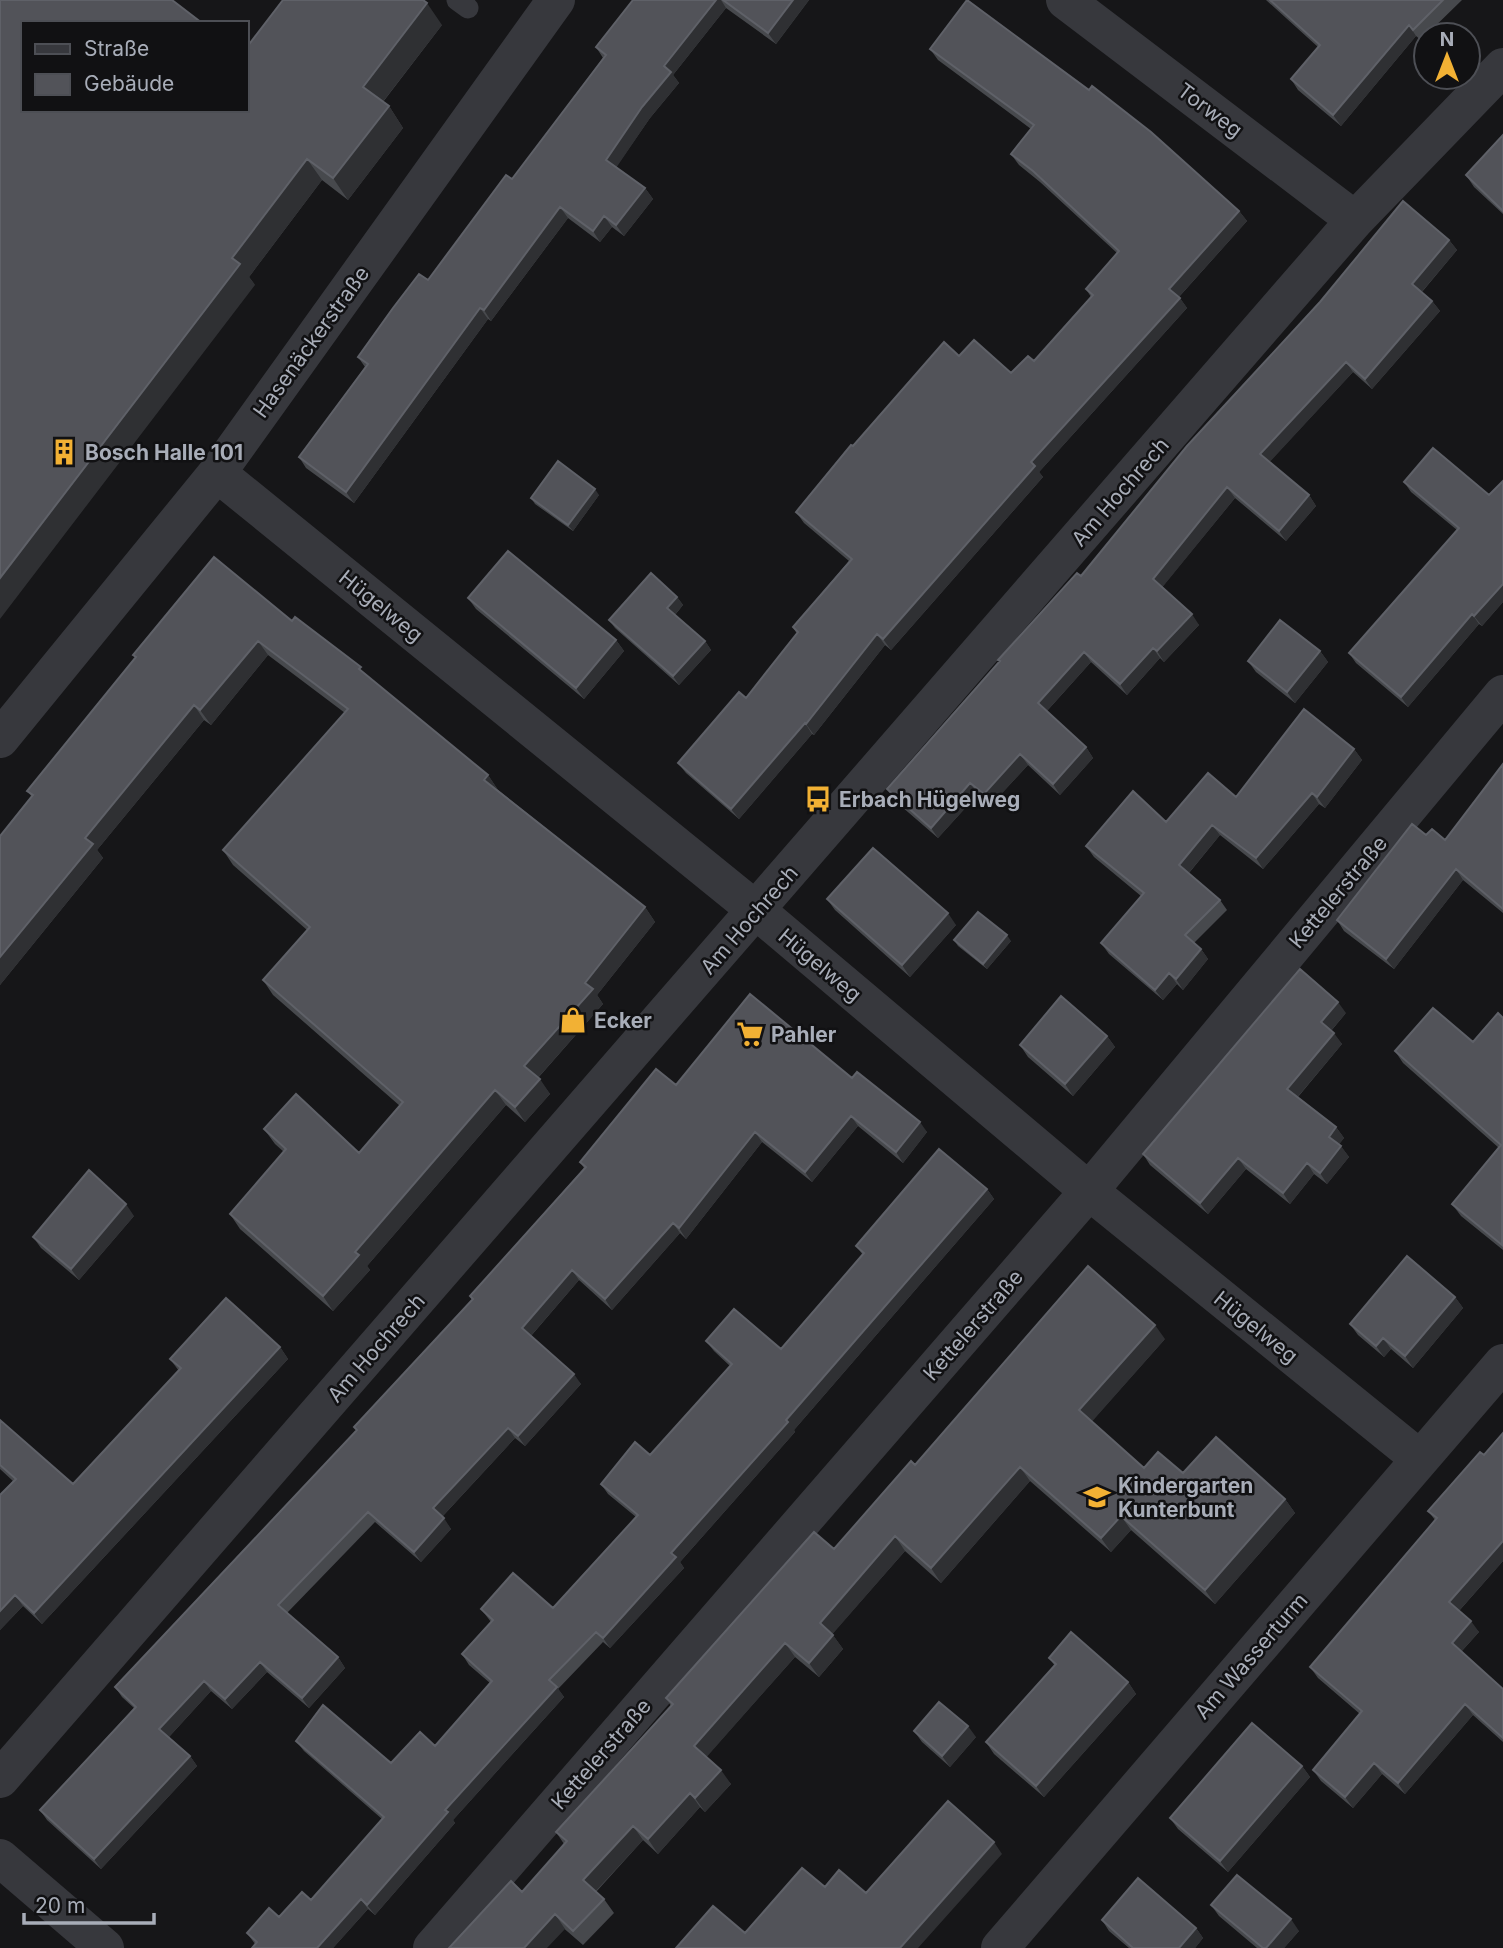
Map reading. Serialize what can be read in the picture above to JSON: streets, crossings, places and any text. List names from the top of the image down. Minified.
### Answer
{"streets":{"street":["Torweg","Hasenäckerstraße","Am Hochrech","Hügelweg","Kettelerstraße","Am Wasserturm"]},"crossings":[["Torweg","Am Hochrech"],["Hasenäckerstraße","Hügelweg"],["Am Hochrech","Hügelweg"],["Hügelweg","Kettelerstraße"],["Hügelweg","Am Wasserturm"]],"places":{"building":["Bosch Halle 101"],"bus stop":["Erbach Hügelweg"],"shop":["Ecker"],"supermarket":["Pahler"],"school or university":["Kindergarten Kunterbunt"]},"legend":["Straße","Gebäude"],"scale_bar":"20 m","north":"top"}
